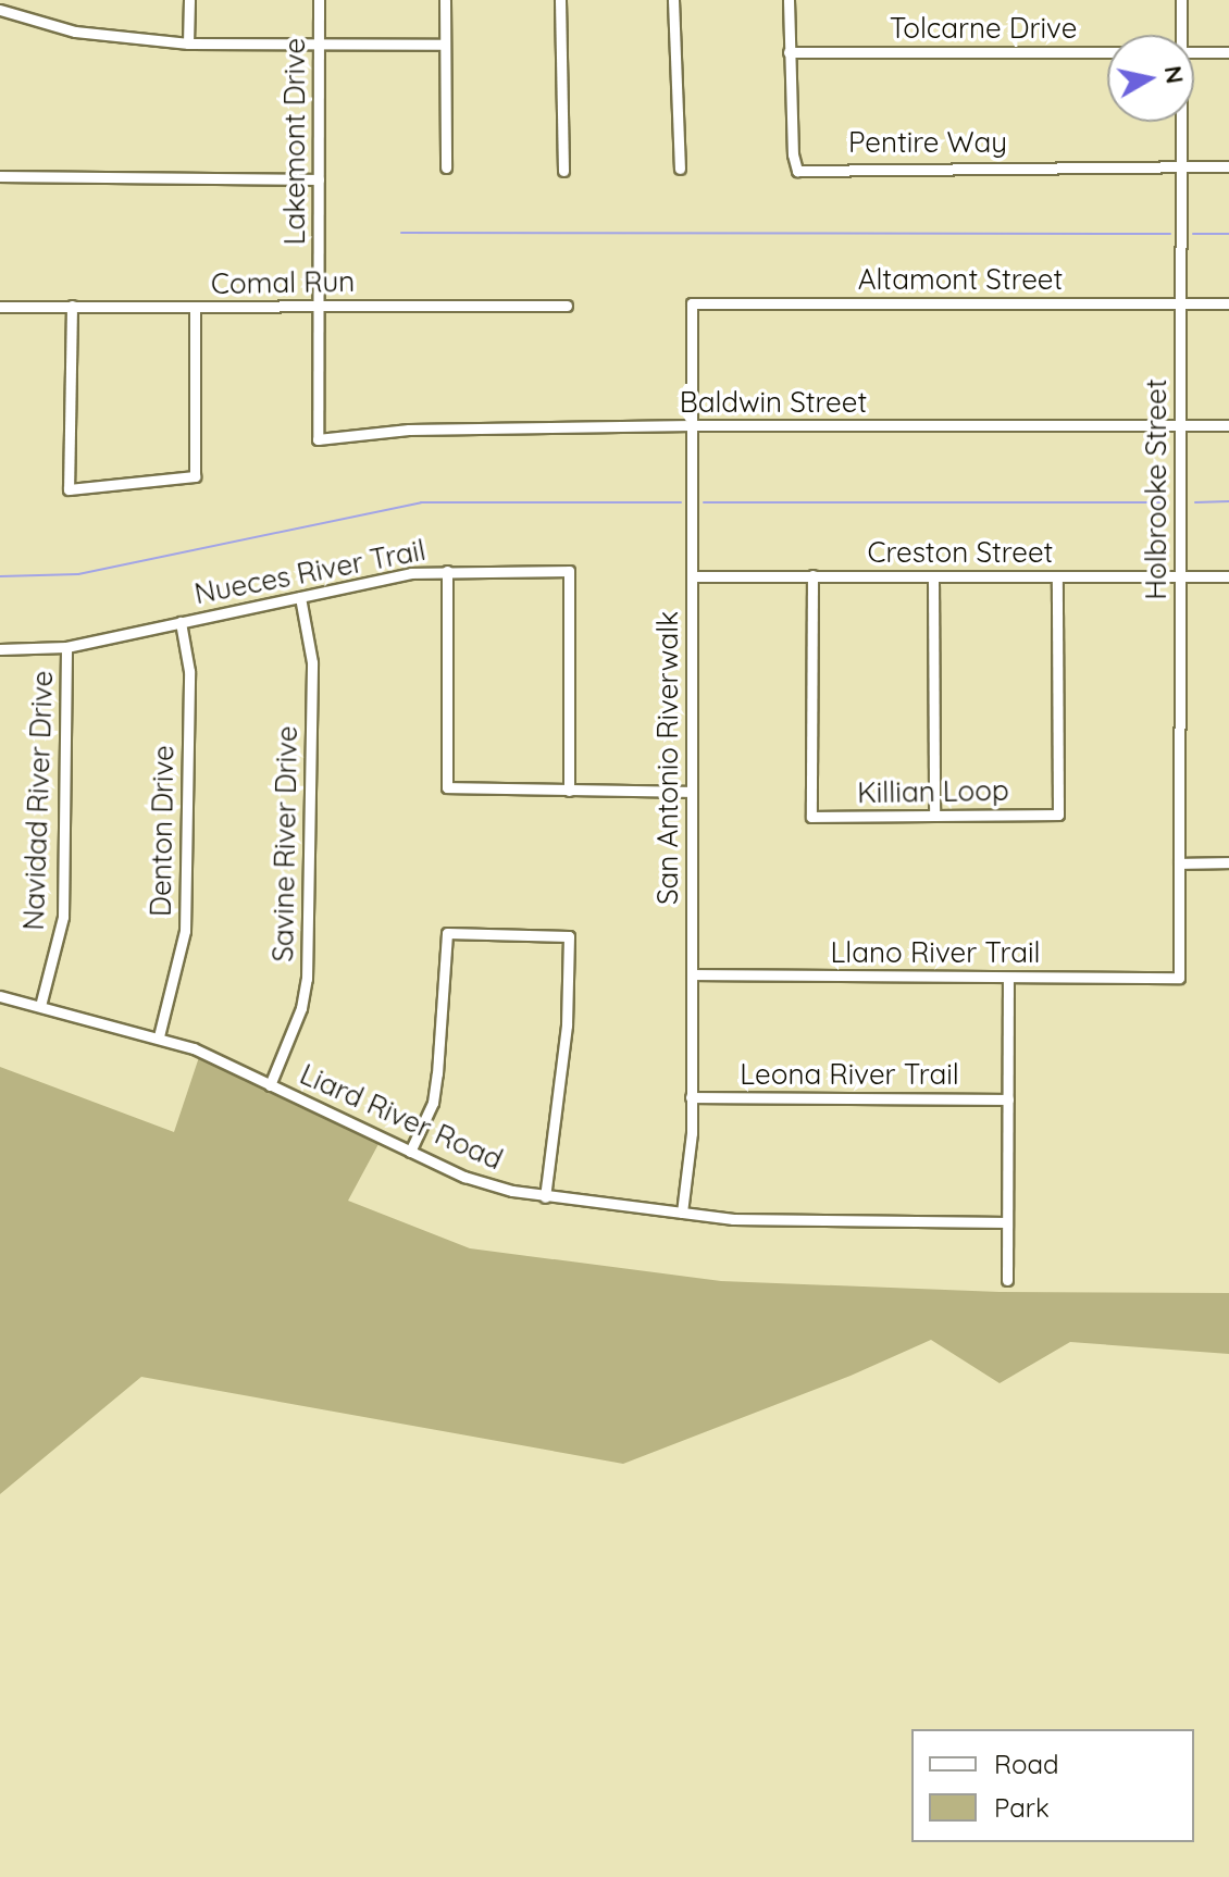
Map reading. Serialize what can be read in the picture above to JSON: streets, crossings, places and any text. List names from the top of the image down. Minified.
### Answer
{"streets":{"street":["Tolcarne Drive","Lakemont Drive","Pentire Way","Altamont Street","Comal Run","Baldwin Street","Holbrooke Street","Creston Street","Nueces River Trail","San Antonio Riverwalk","Killian Loop","Navidad River Drive","Denton Drive","Savine River Drive","Llano River Trail","Leona River Trail","Liard River Road"]},"crossings":[["Tolcarne Drive","Pentire Way"],["Lakemont Drive","Comal Run"],["Lakemont Drive","Baldwin Street"],["Pentire Way","Holbrooke Street"],["Altamont Street","Holbrooke Street"],["Altamont Street","San Antonio Riverwalk"],["Baldwin Street","Holbrooke Street"],["Baldwin Street","San Antonio Riverwalk"],["Holbrooke Street","Creston Street"],["Holbrooke Street","Llano River Trail"],["Creston Street","San Antonio Riverwalk"],["Creston Street","Killian Loop"],["Nueces River Trail","Navidad River Drive"],["Nueces River Trail","Denton Drive"],["Nueces River Trail","Savine River Drive"],["San Antonio Riverwalk","Llano River Trail"],["San Antonio Riverwalk","Leona River Trail"],["San Antonio Riverwalk","Liard River Road"],["Navidad River Drive","Liard River Road"],["Denton Drive","Liard River Road"],["Savine River Drive","Liard River Road"]],"legend":["Road","Park"],"north":"right"}
